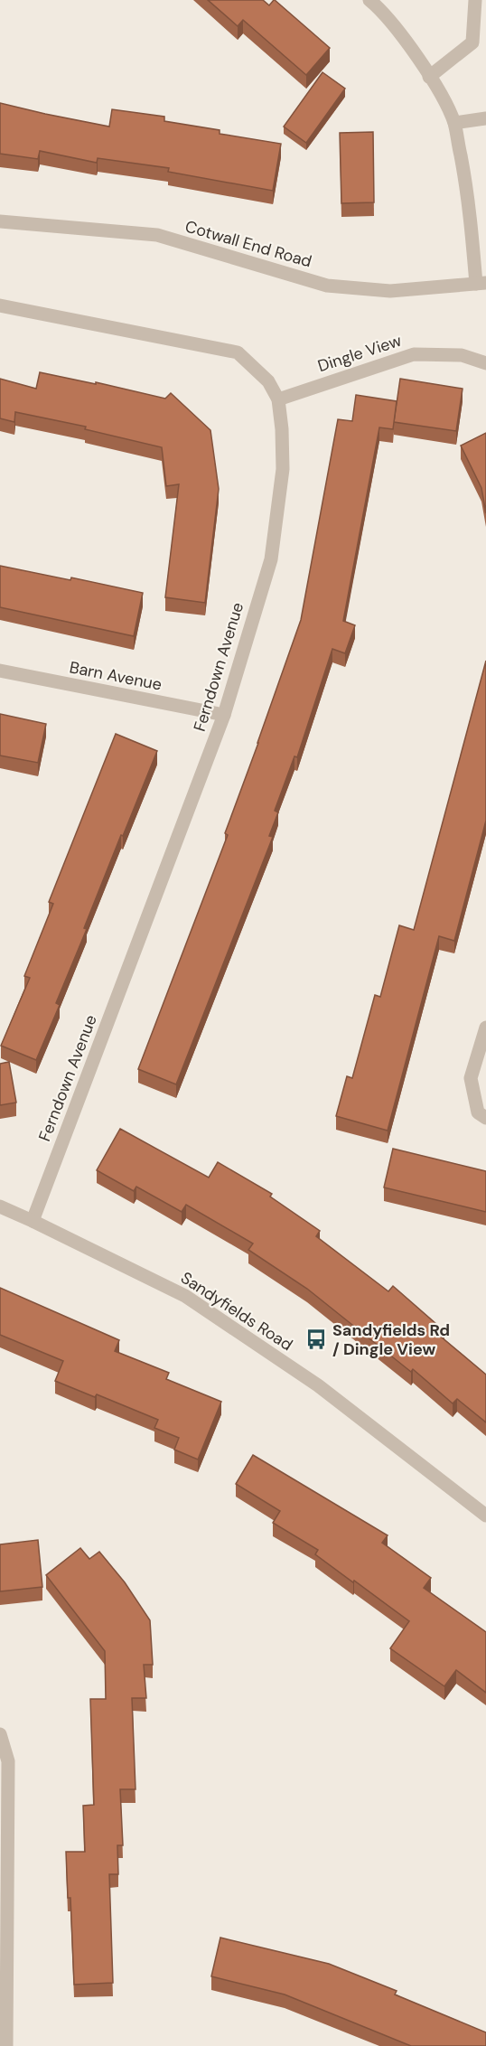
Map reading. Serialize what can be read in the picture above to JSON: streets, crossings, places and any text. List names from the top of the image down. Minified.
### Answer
{"streets":{"street":["Cotwall End Road","Dingle View","Ferndown Avenue","Barn Avenue","Sandyfields Road"]},"crossings":[["Dingle View","Ferndown Avenue"],["Ferndown Avenue","Barn Avenue"],["Ferndown Avenue","Sandyfields Road"]],"places":{"bus stop":["Sandyfields Rd / Dingle View"]}}
